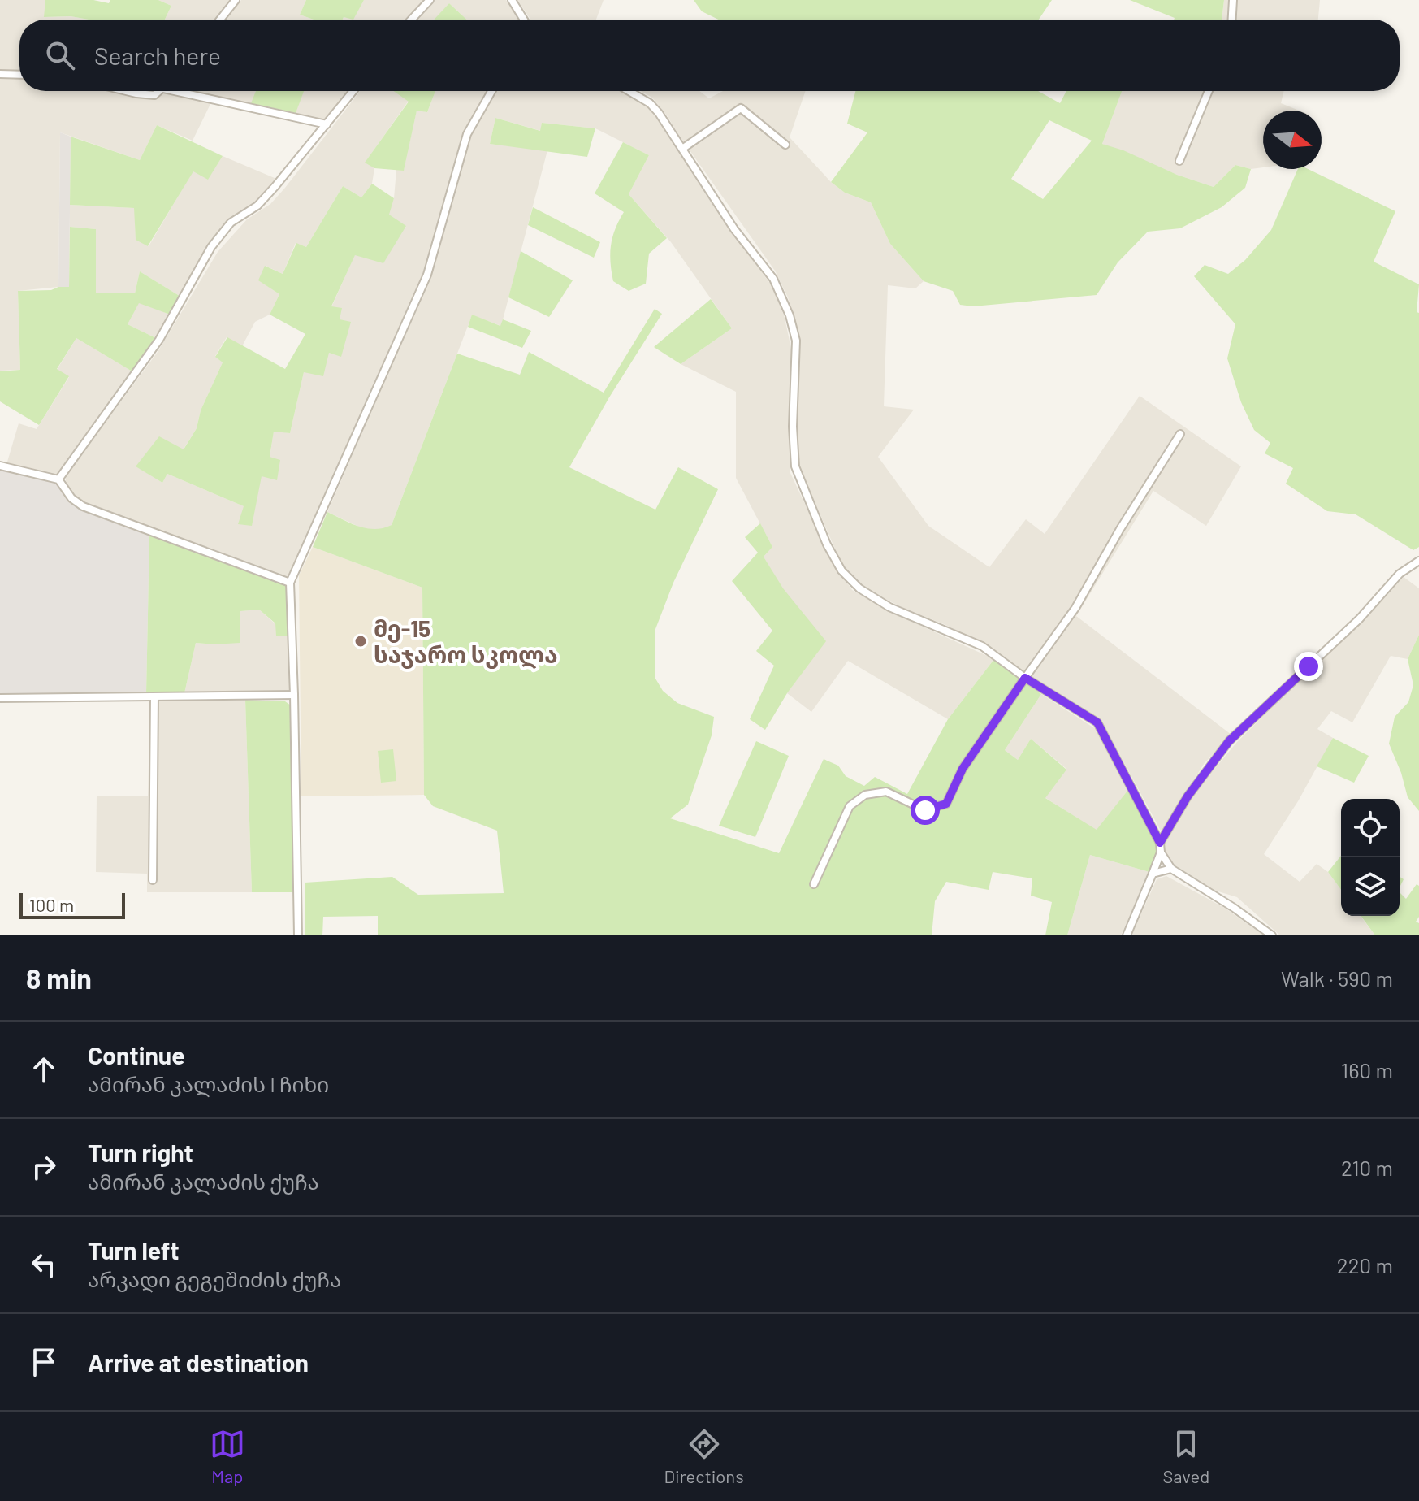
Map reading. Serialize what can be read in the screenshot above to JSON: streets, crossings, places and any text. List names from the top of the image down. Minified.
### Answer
{"places":["მე-15 საჯარო სკოლა"],"scale_bar":"100 m","north":"right","page":{"search":"Search here","scale":"100 m","heading":["8 min","Walk · 590 m"],"list":[["Continue","ამირან კალაძის I ჩიხი","160 m"],["Turn right","ამირან კალაძის ქუჩა","210 m"],["Turn left","არკადი გეგეშიძის ქუჩა","220 m"],"Arrive at destination"],"nav":["Map","Directions","Saved"]}}
